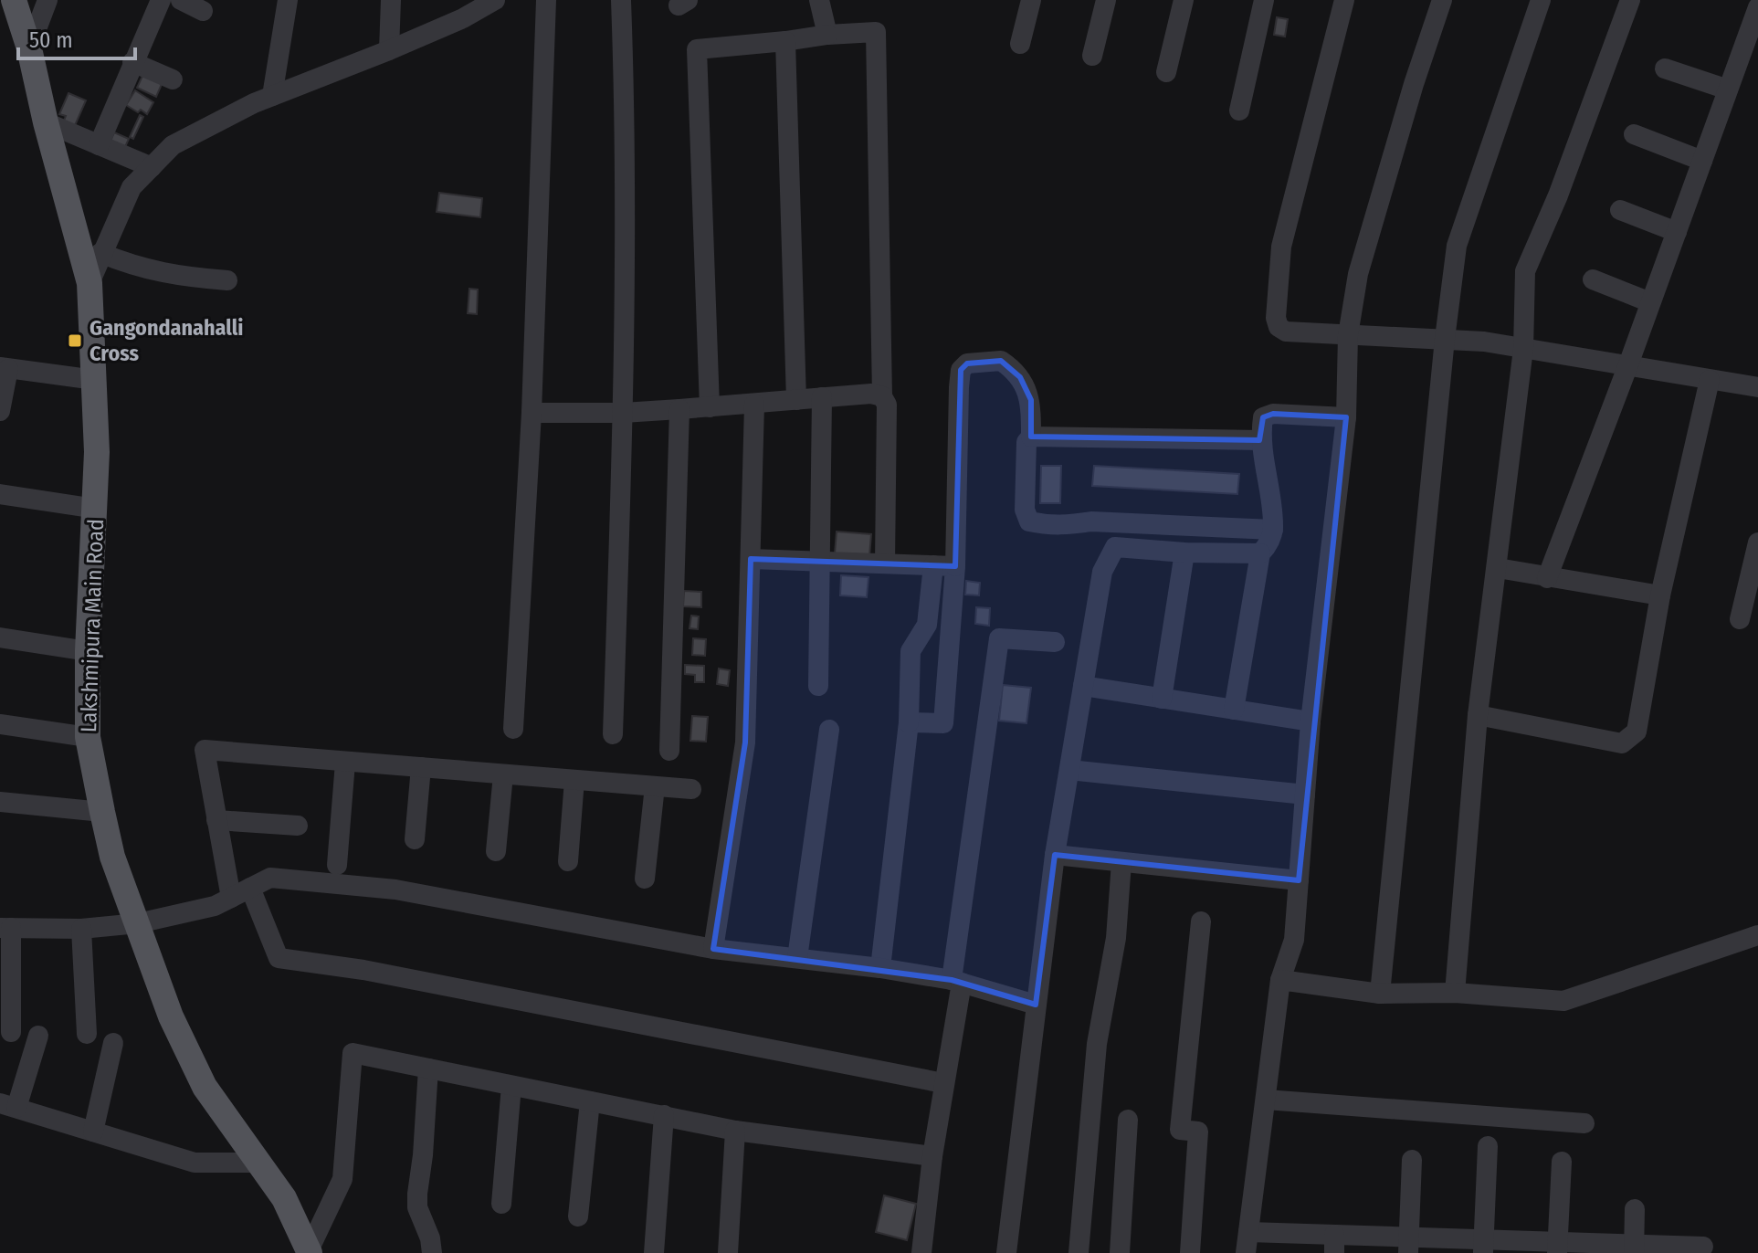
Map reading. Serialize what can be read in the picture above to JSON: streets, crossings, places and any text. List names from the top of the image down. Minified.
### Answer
{"streets":{"main road":["Lakshmipura Main Road"]},"places":{"transit":["Gangondanahalli Cross"]},"scale_bar":"50 m"}
